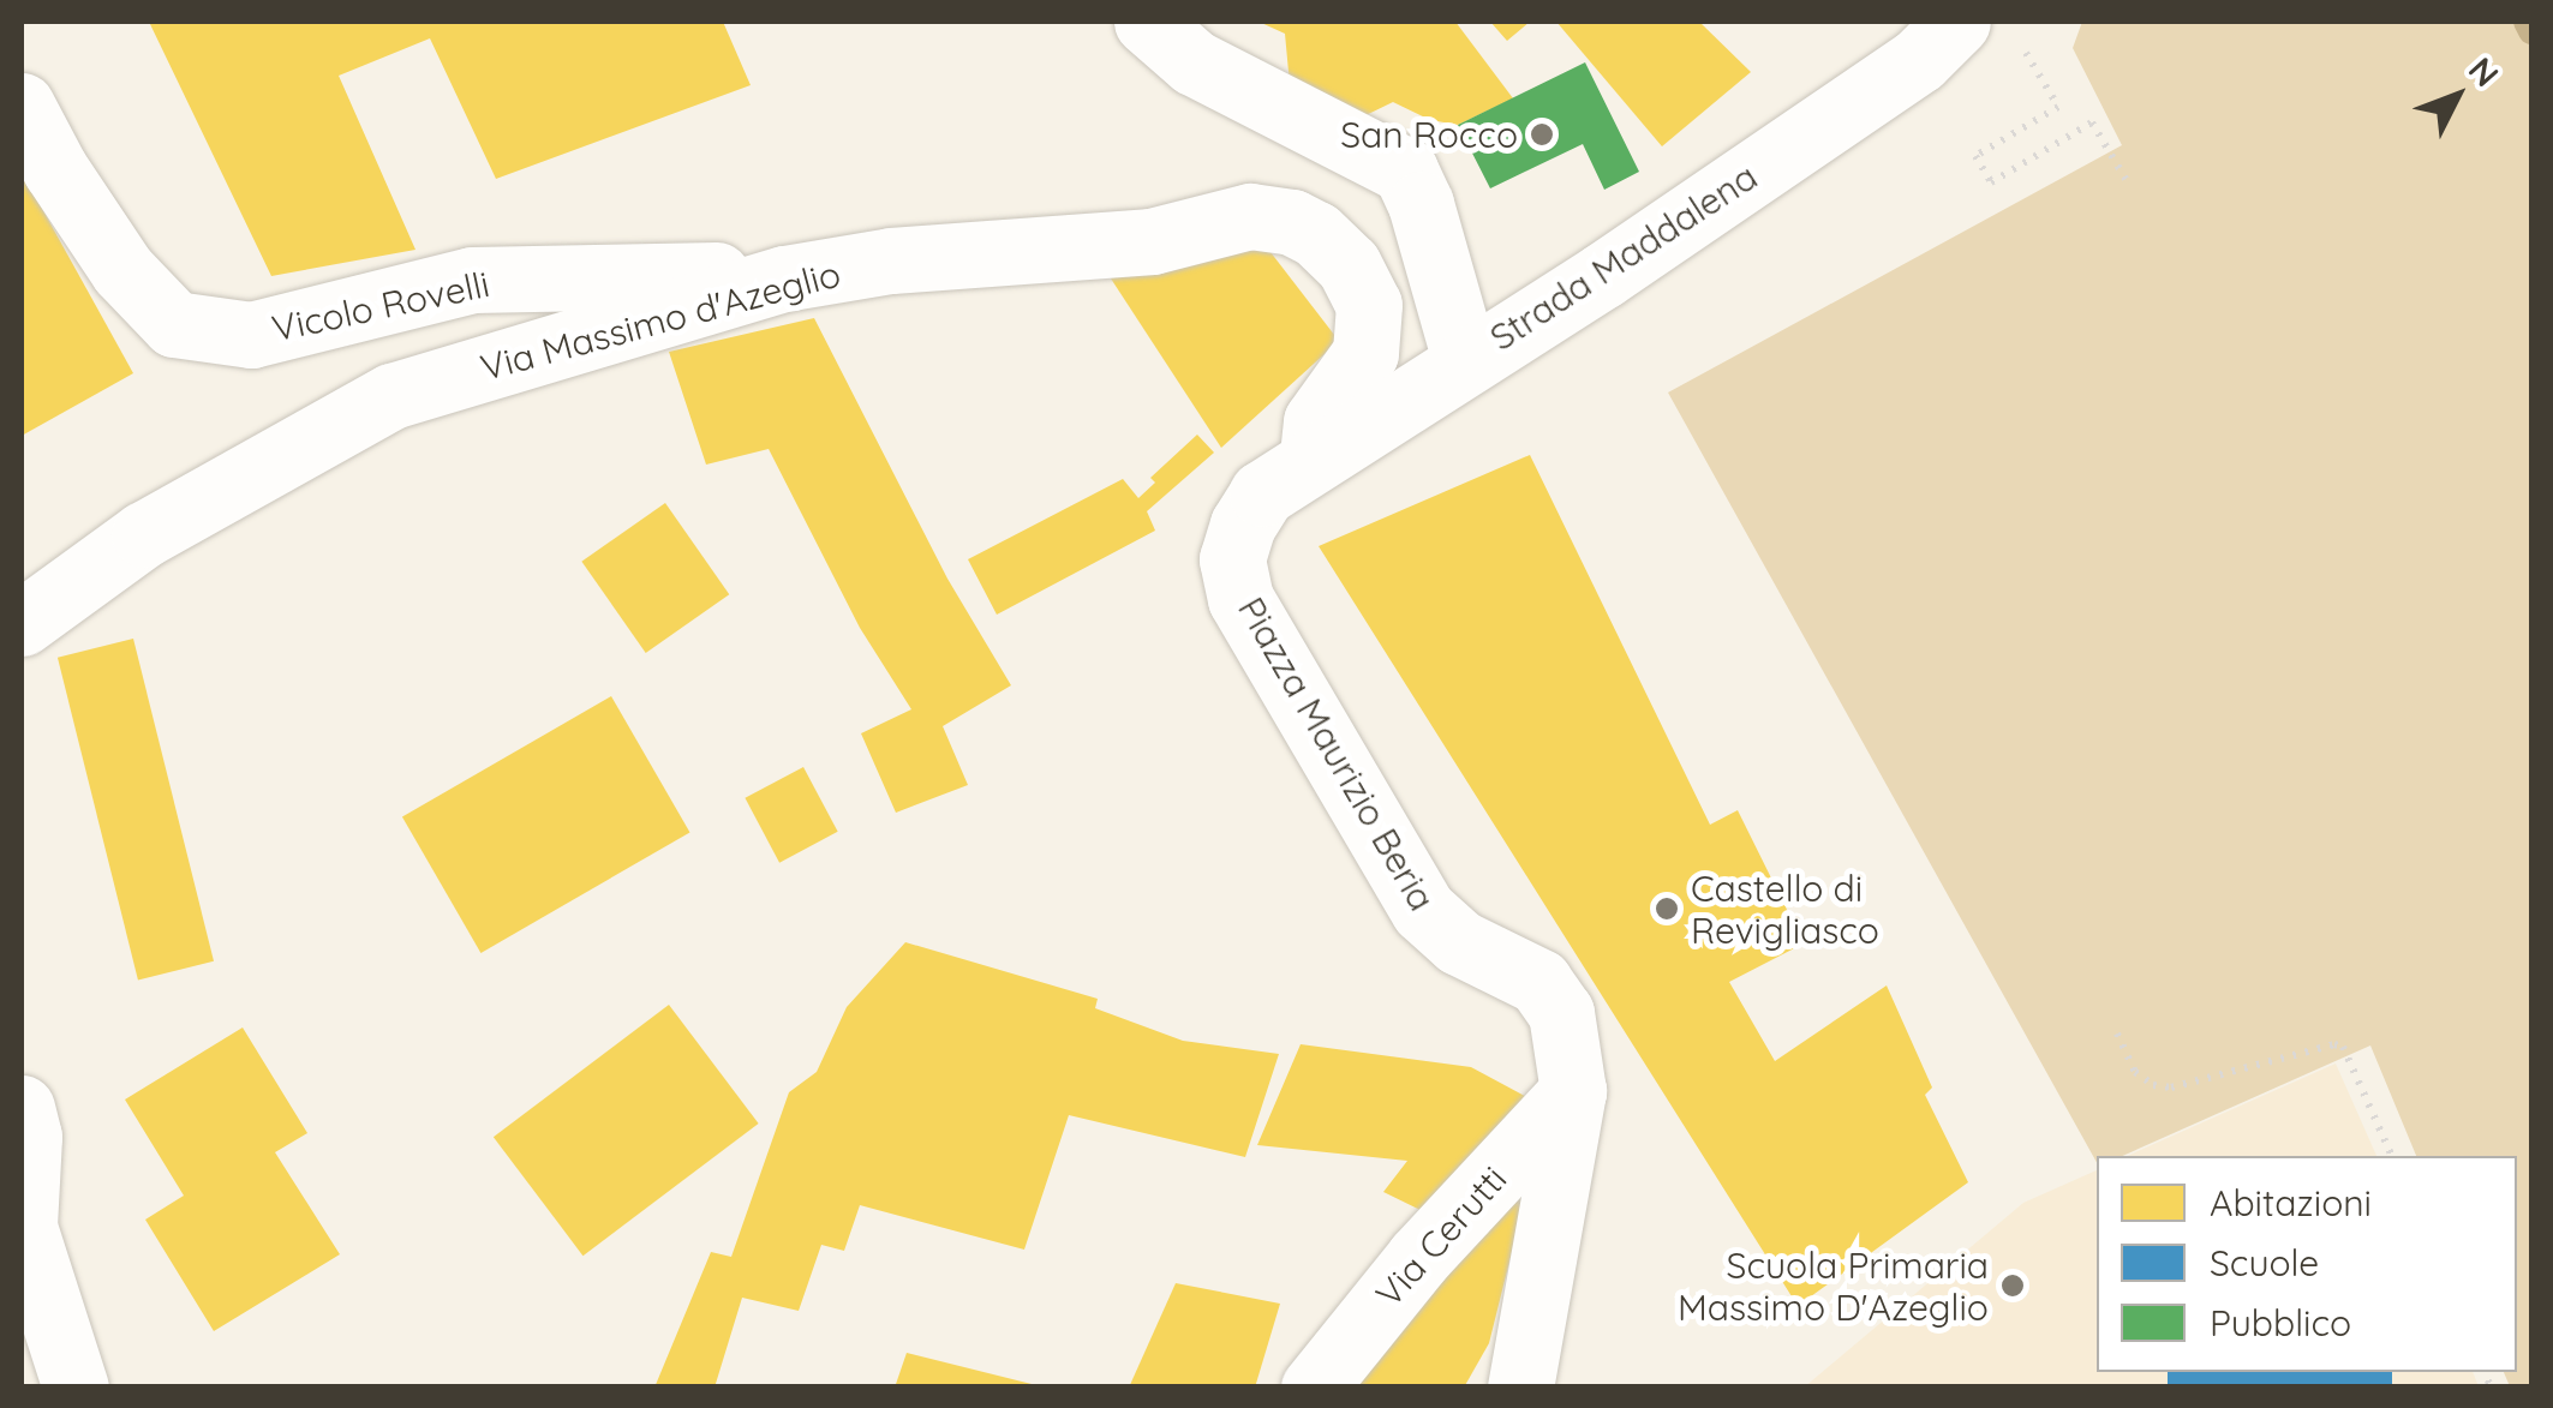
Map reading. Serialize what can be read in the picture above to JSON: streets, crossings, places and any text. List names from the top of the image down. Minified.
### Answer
{"streets":{"street":["Strada Maddalena","Vicolo Rovelli","Via Massimo d'Azeglio","Piazza Maurizio Beria","Via Cerutti"]},"crossings":[["Strada Maddalena","Via Massimo d'Azeglio"],["Strada Maddalena","Piazza Maurizio Beria"],["Vicolo Rovelli","Via Massimo d'Azeglio"],["Via Massimo d'Azeglio","Piazza Maurizio Beria"],["Piazza Maurizio Beria","Via Cerutti"]],"places":["San Rocco","Castello di Revigliasco","Scuola Primaria Massimo D'Azeglio"],"legend":["Abitazioni","Scuole","Pubblico"],"north":"top right"}
